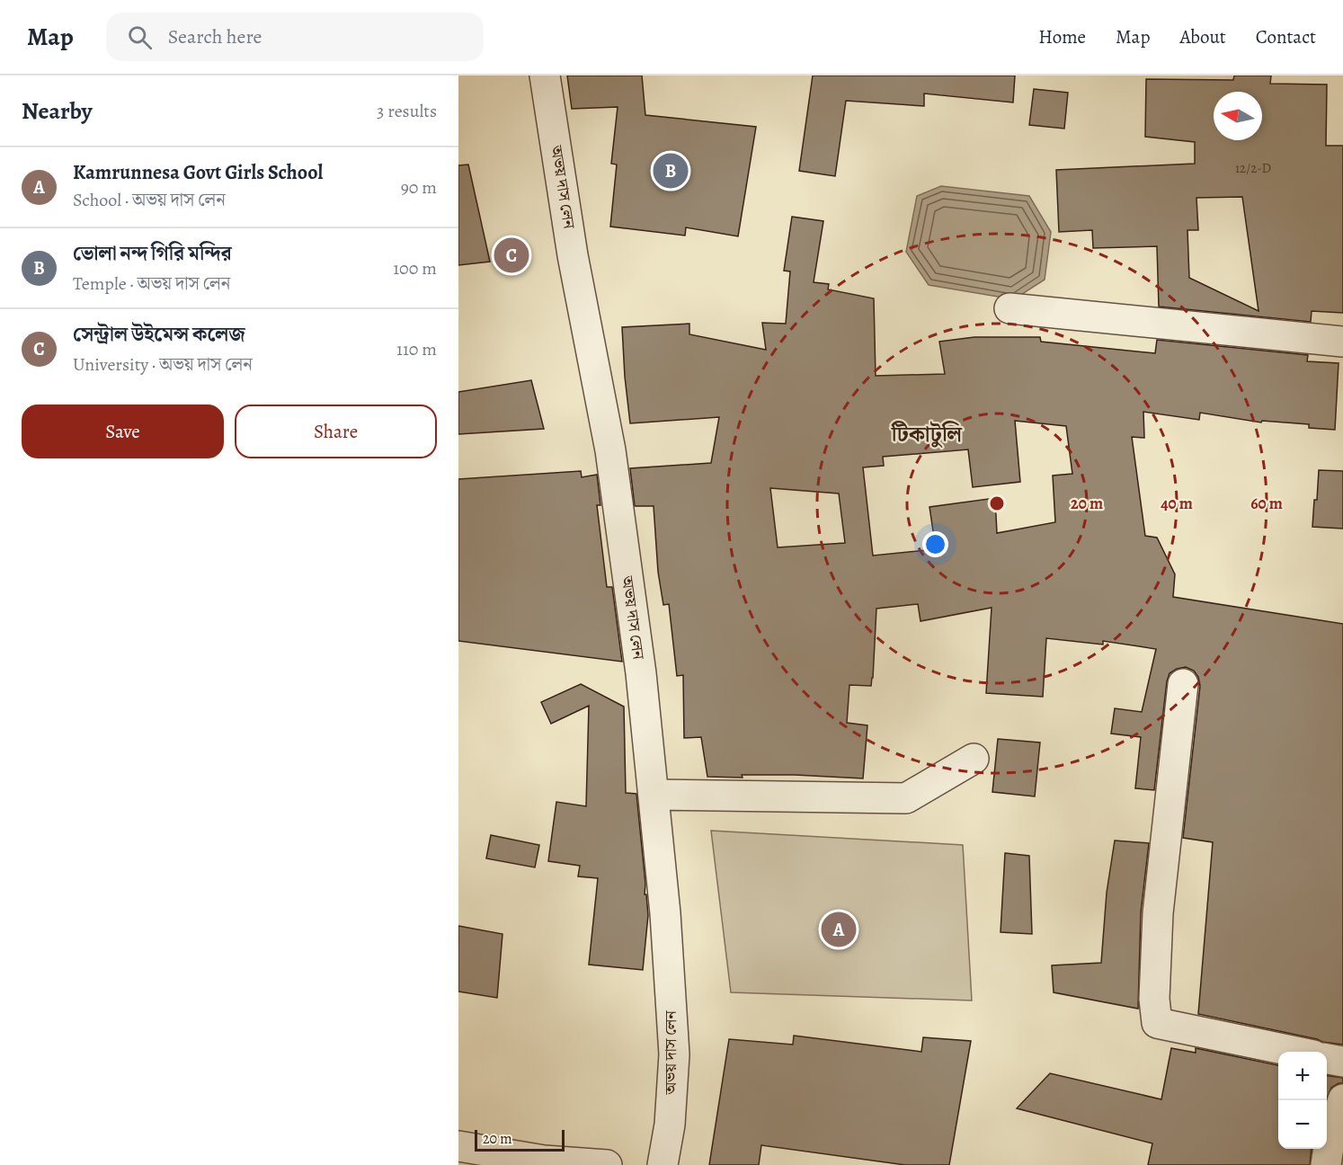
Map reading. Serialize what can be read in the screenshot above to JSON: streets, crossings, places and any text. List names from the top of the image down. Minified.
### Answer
{"streets":{"street":["অভয় দাস লেন"]},"districts":["টিকাটুলি"],"house_numbers":["12/2-D"],"scale_bar":"20 m","north":"left","page":{"header":"Map","search":"Search here","nav":["Home","Map","About","Contact"],"heading":["Nearby","3 results"],"list":[{"mark":"A","name":"Kamrunnesa Govt Girls School","note":"School · অভয় দাস লেন","value":"90 m"},{"mark":"B","name":"ভোলা নন্দ গিরি মন্দির","note":"Temple · অভয় দাস লেন","value":"100 m"},{"mark":"C","name":"সেন্ট্রাল উইমেন্স কলেজ","note":"University · অভয় দাস লেন","value":"110 m"}],"pins":["B","C","A"],"buttons":["Save","Share"],"map_buttons":["+","−"],"scale":"20 m"},"rings":["20 m","40 m","60 m"]}
